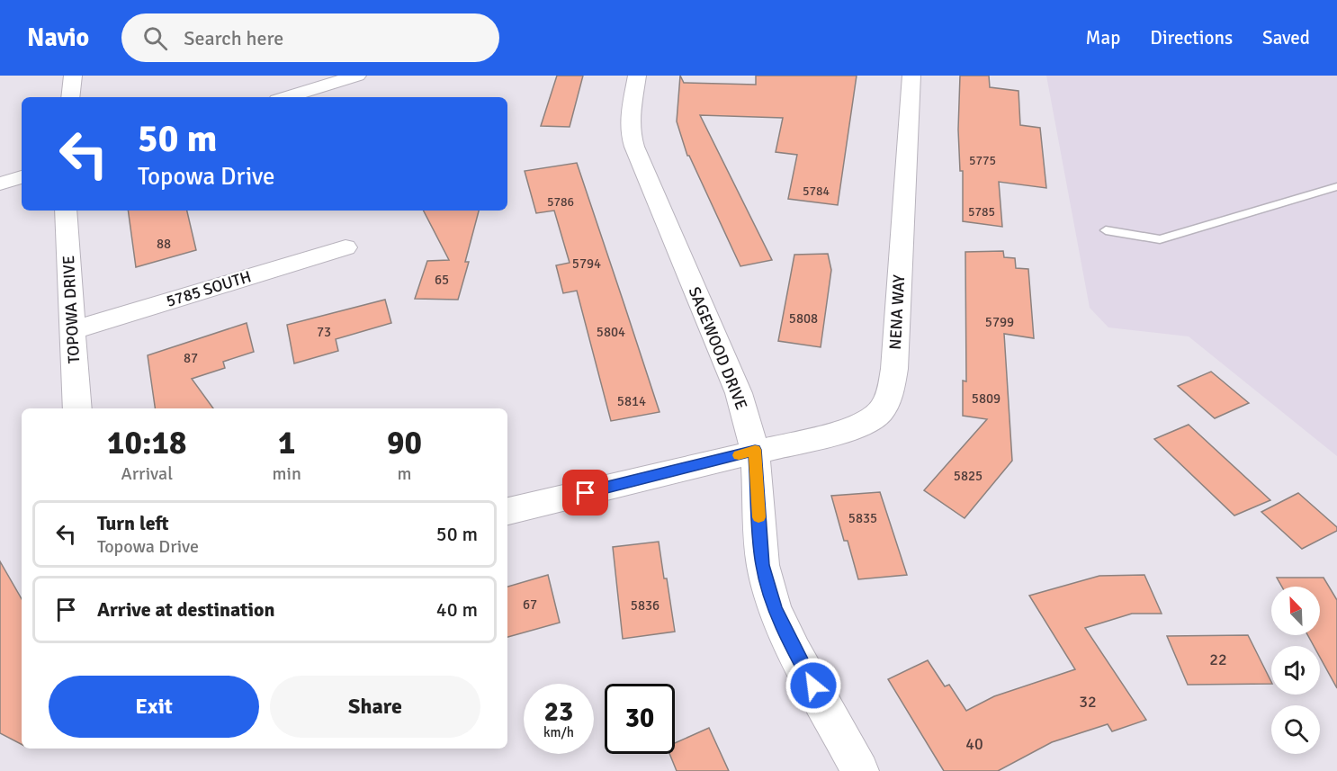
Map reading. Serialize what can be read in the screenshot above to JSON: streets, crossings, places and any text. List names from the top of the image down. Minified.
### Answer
{"streets":{"street":["5785 SOUTH","TOPOWA DRIVE","NENA WAY","SAGEWOOD DRIVE"]},"crossings":[["5785 SOUTH","TOPOWA DRIVE"],["NENA WAY","SAGEWOOD DRIVE"]],"house_numbers":["5775","5784","5786","5785","88","5794","65","5808","5799","73","5804","87","5809","5814","5825","5835","67","5836","22","32","40"],"north":"top left","page":{"header":"Navio","search":"Search here","nav":["Map","Directions","Saved"],"turn":["50 m","Topowa Drive"],"eta":["10:18","Arrival","1","min","90","m"],"list":[{"name":"Turn left","note":"Topowa Drive","value":"50 m"},{"name":"Arrive at destination","value":"40 m"}],"buttons":["Exit","Share"],"speed":"23 km/h","limit":"30"}}
